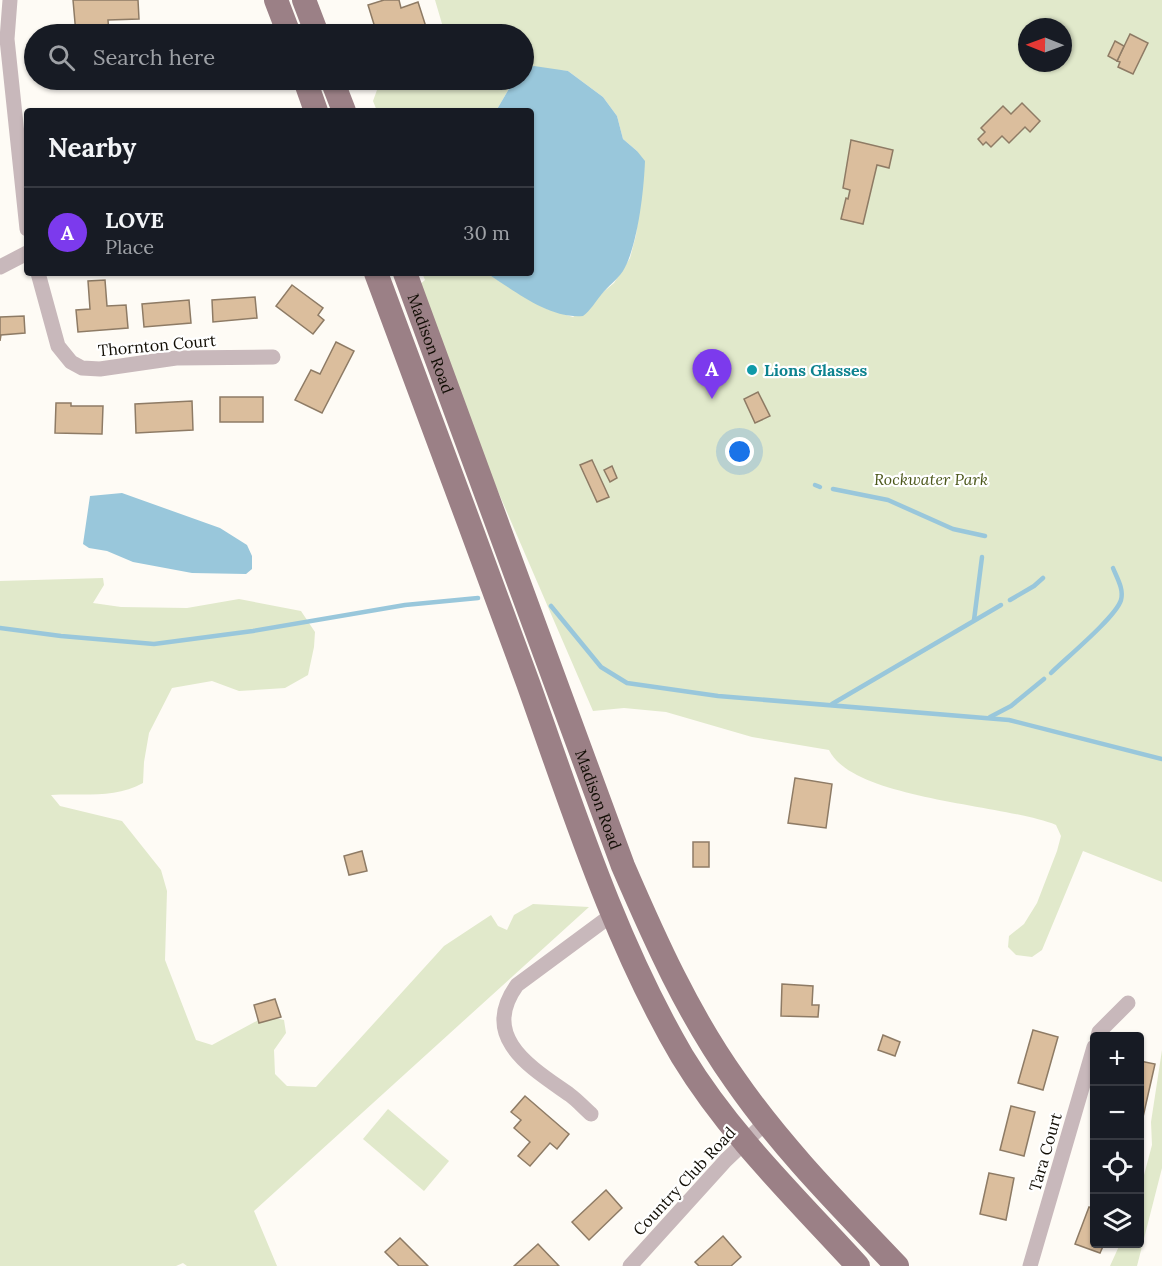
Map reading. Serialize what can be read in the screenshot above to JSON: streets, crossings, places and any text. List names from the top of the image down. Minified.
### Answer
{"streets":{"main road":["Madison Road"],"street":["Thornton Court","Tara Court","Country Club Road"]},"crossings":[["Madison Road","Country Club Road"]],"parks":["Rockwater Park"],"places":["Lions Glasses"],"north":"left","page":{"search":"Search here","heading":"Nearby","list":[{"mark":"A","name":"LOVE","note":"Place","value":"30 m"}],"pins":"A","map_buttons":["+","−"]}}
